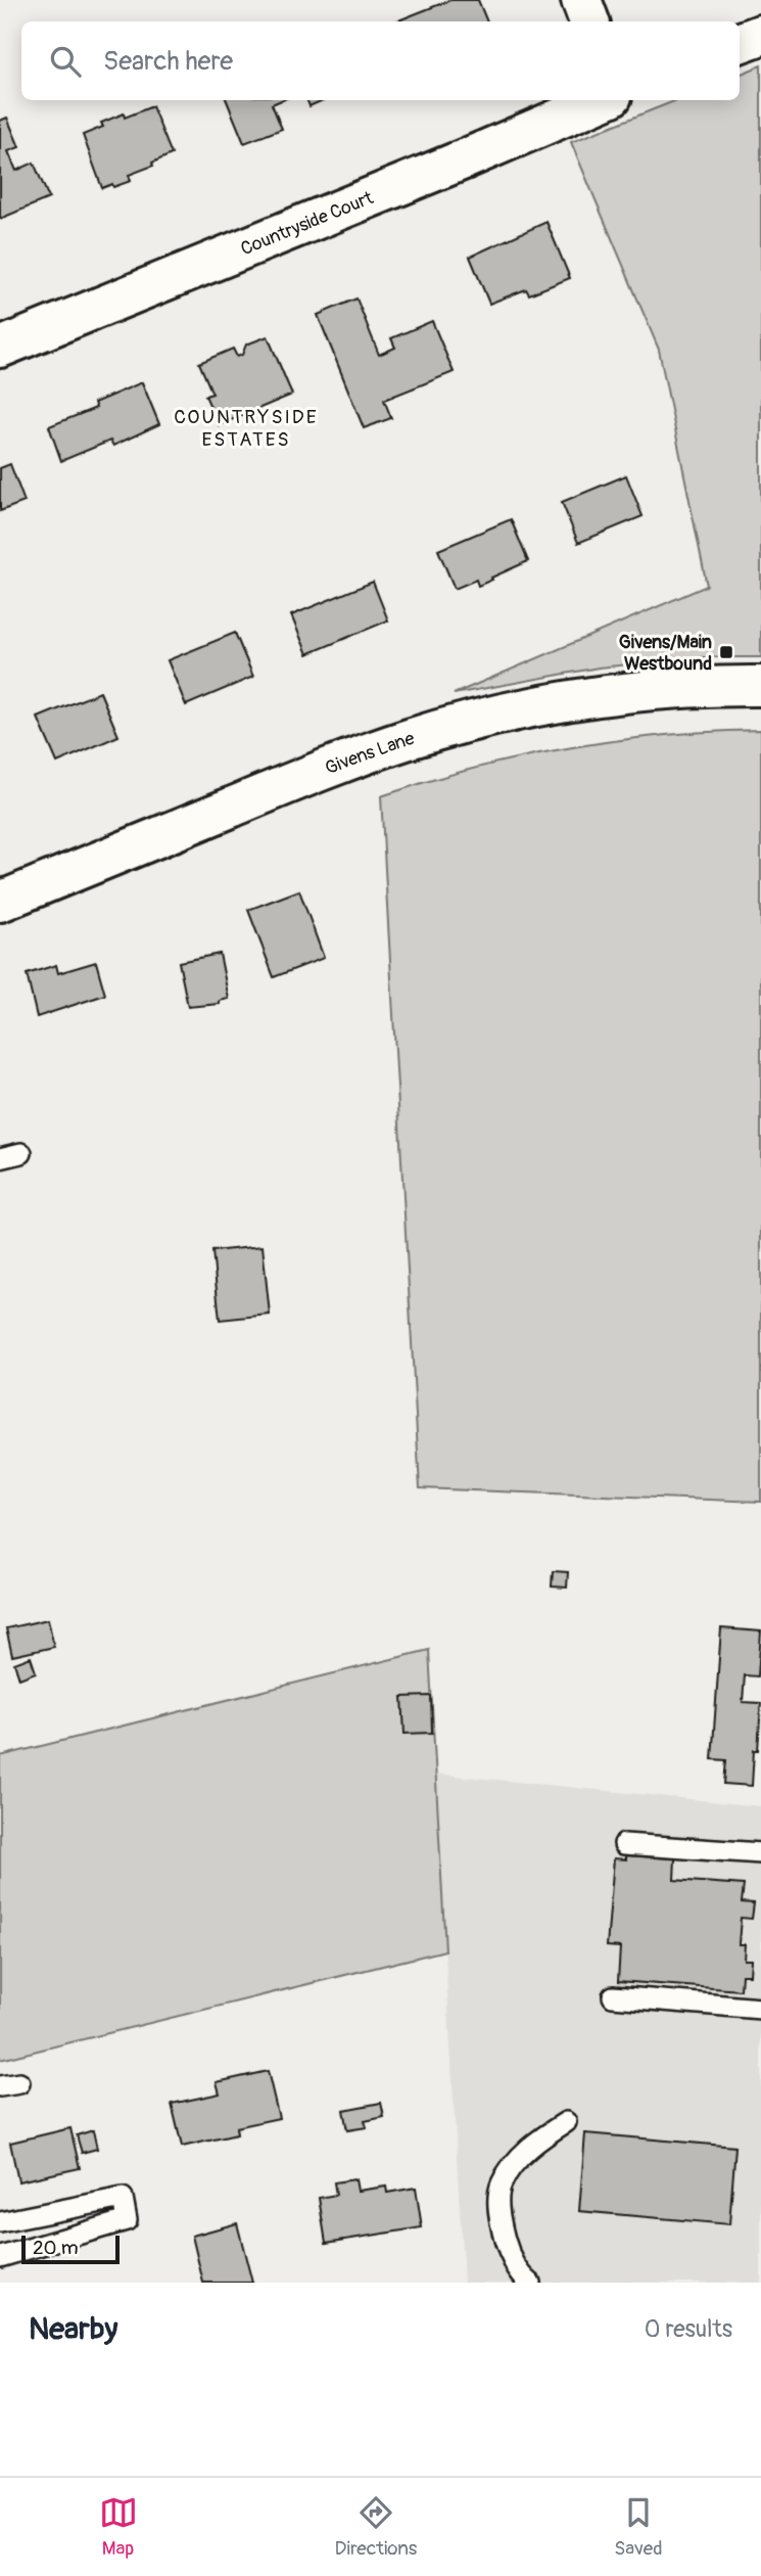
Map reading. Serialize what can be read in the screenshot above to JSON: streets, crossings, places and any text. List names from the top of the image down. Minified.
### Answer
{"streets":{"street":["Countryside Court","Givens Lane"]},"districts":["COUNTRYSIDE ESTATES"],"places":{"transit":["Givens/Main Westbound"]},"scale_bar":"20 m","page":{"search":"Search here","scale":"20 m","heading":["Nearby","0 results"],"nav":["Map","Directions","Saved"]}}
